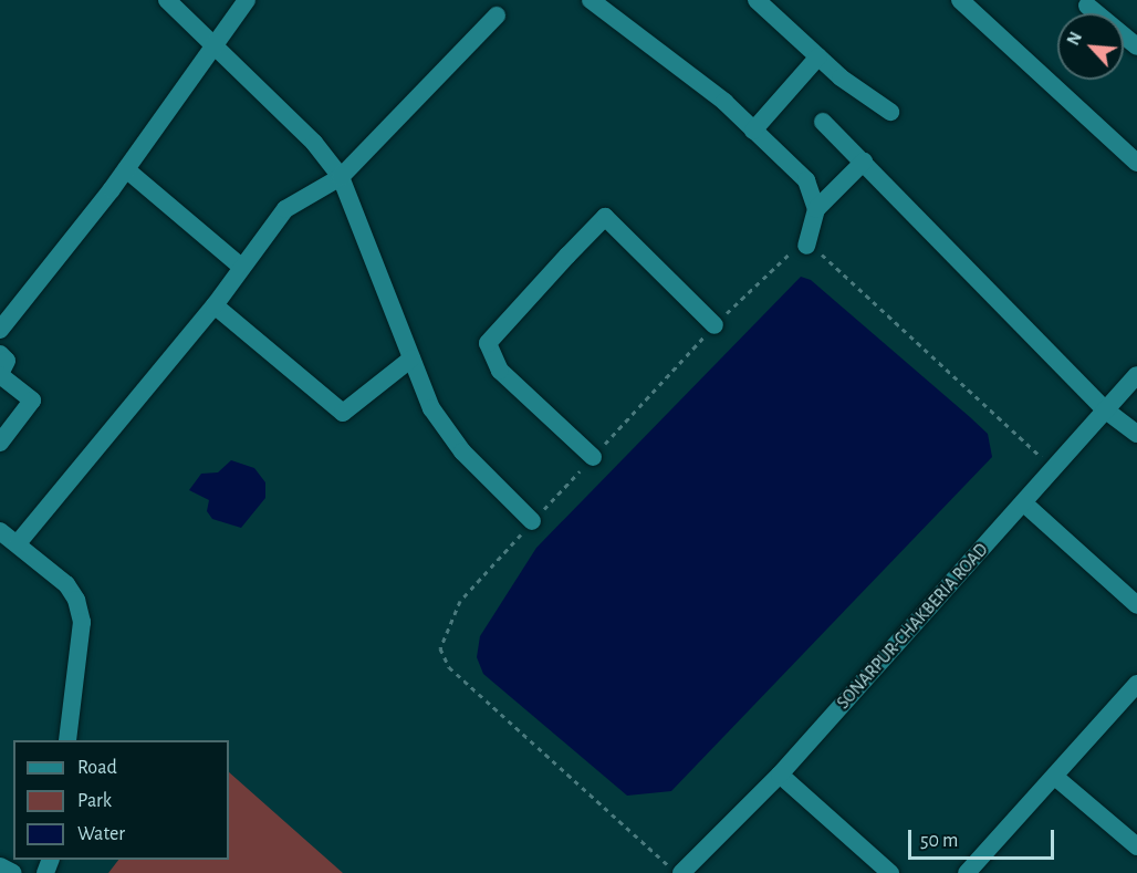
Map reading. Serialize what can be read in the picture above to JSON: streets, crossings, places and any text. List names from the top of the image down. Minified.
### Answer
{"streets":{"street":["SONARPUR-CHAKBERIA ROAD"]},"legend":["Road","Park","Water"],"scale_bar":"50 m","north":"top left"}
